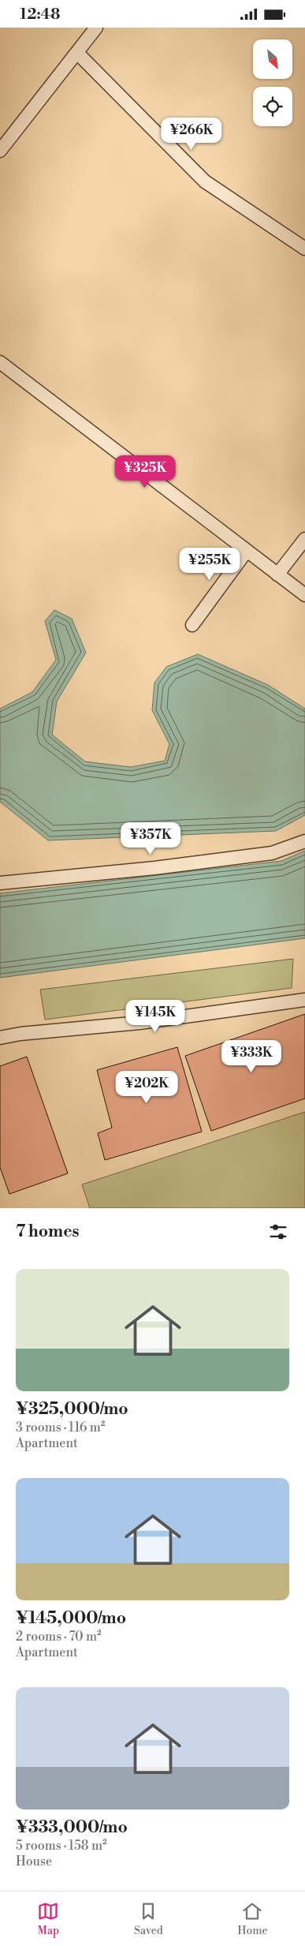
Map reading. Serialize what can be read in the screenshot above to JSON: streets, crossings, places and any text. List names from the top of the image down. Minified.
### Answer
{"north":"bottom right","page":{"status":"12:48","price":["¥266K","¥325K","¥255K","¥357K","¥145K","¥333K","¥202K"],"heading":"7 homes","list":[{"name":"¥325,000/mo","note":"3 rooms · 116 m² · Apartment"},{"name":"¥145,000/mo","note":"2 rooms · 70 m² · Apartment"},{"name":"¥333,000/mo","note":"5 rooms · 158 m² · House"}],"tabs":["Map","Saved","Home"]}}
